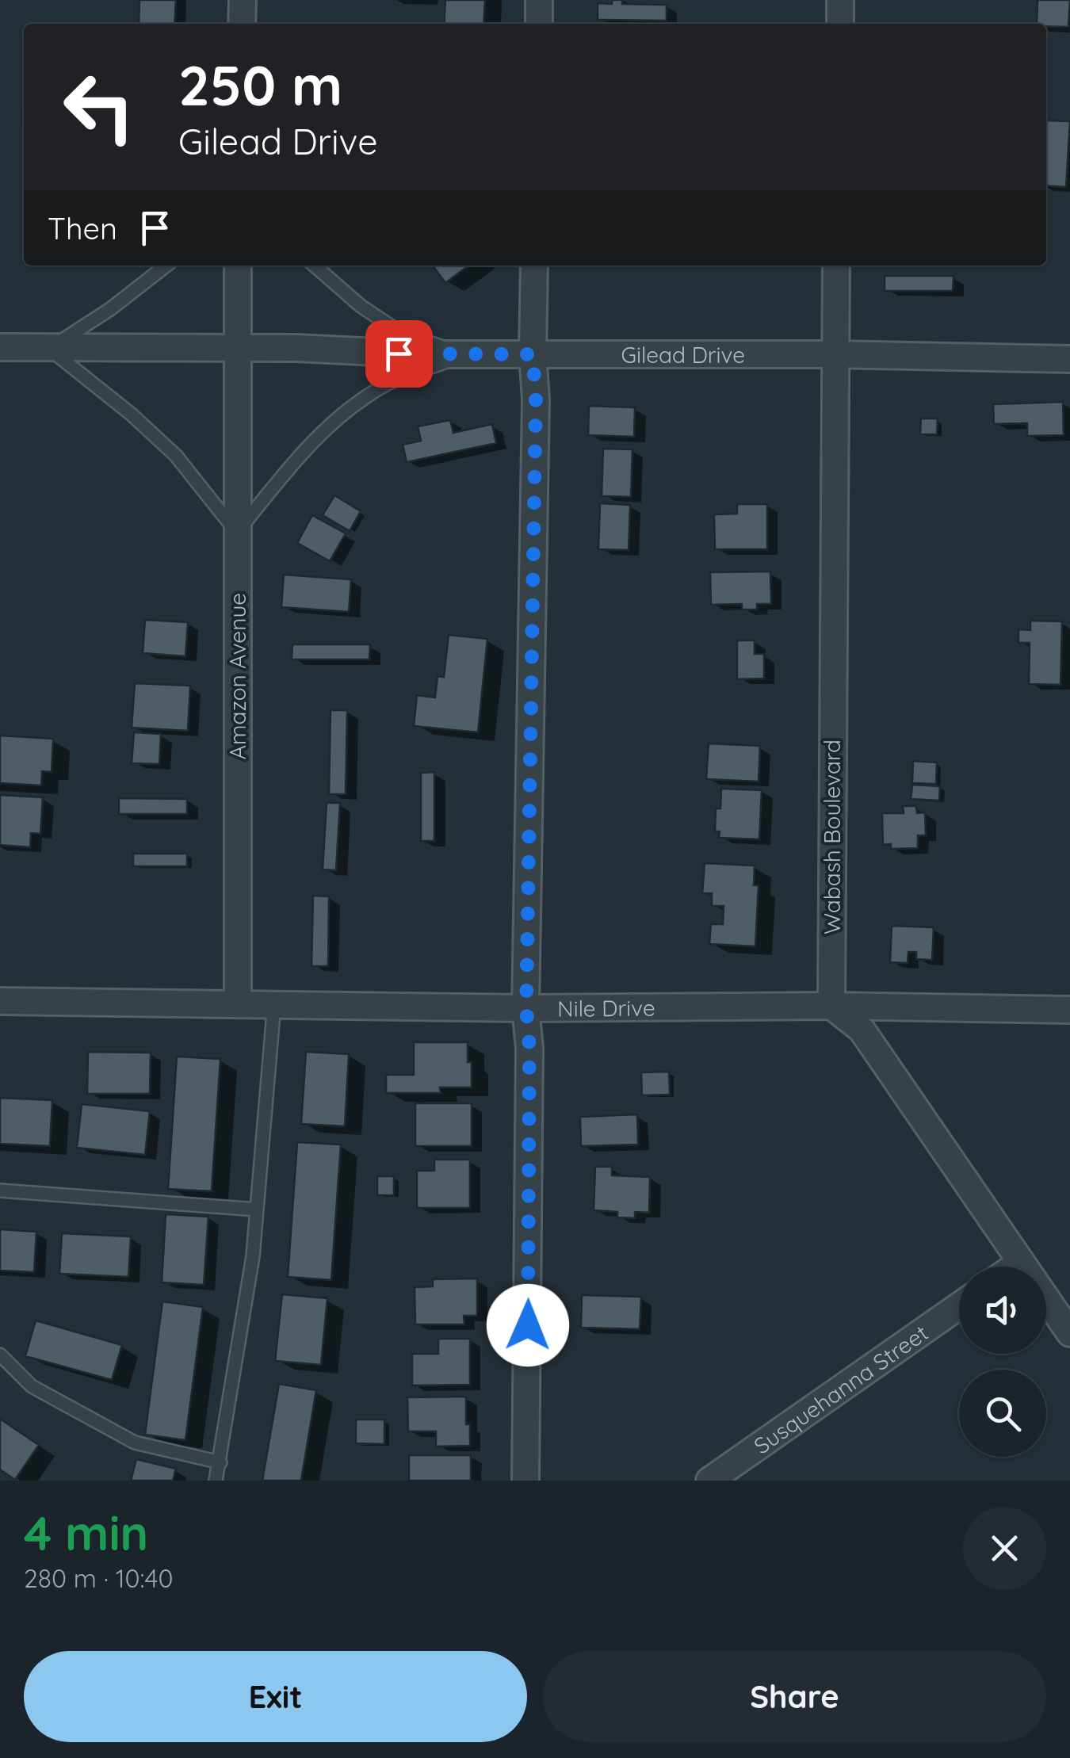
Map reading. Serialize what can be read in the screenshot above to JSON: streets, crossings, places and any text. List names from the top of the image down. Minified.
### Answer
{"streets":{"street":["Gilead Drive","Amazon Avenue","Wabash Boulevard","Nile Drive","Susquehanna Street"]},"crossings":[["Gilead Drive","Amazon Avenue"],["Gilead Drive","Wabash Boulevard"],["Amazon Avenue","Nile Drive"],["Wabash Boulevard","Nile Drive"]],"page":{"turn":["250 m","Gilead Drive"],"then":"Then","heading":["4 min","280 m · 10:40"],"buttons":["Exit","Share"]}}
